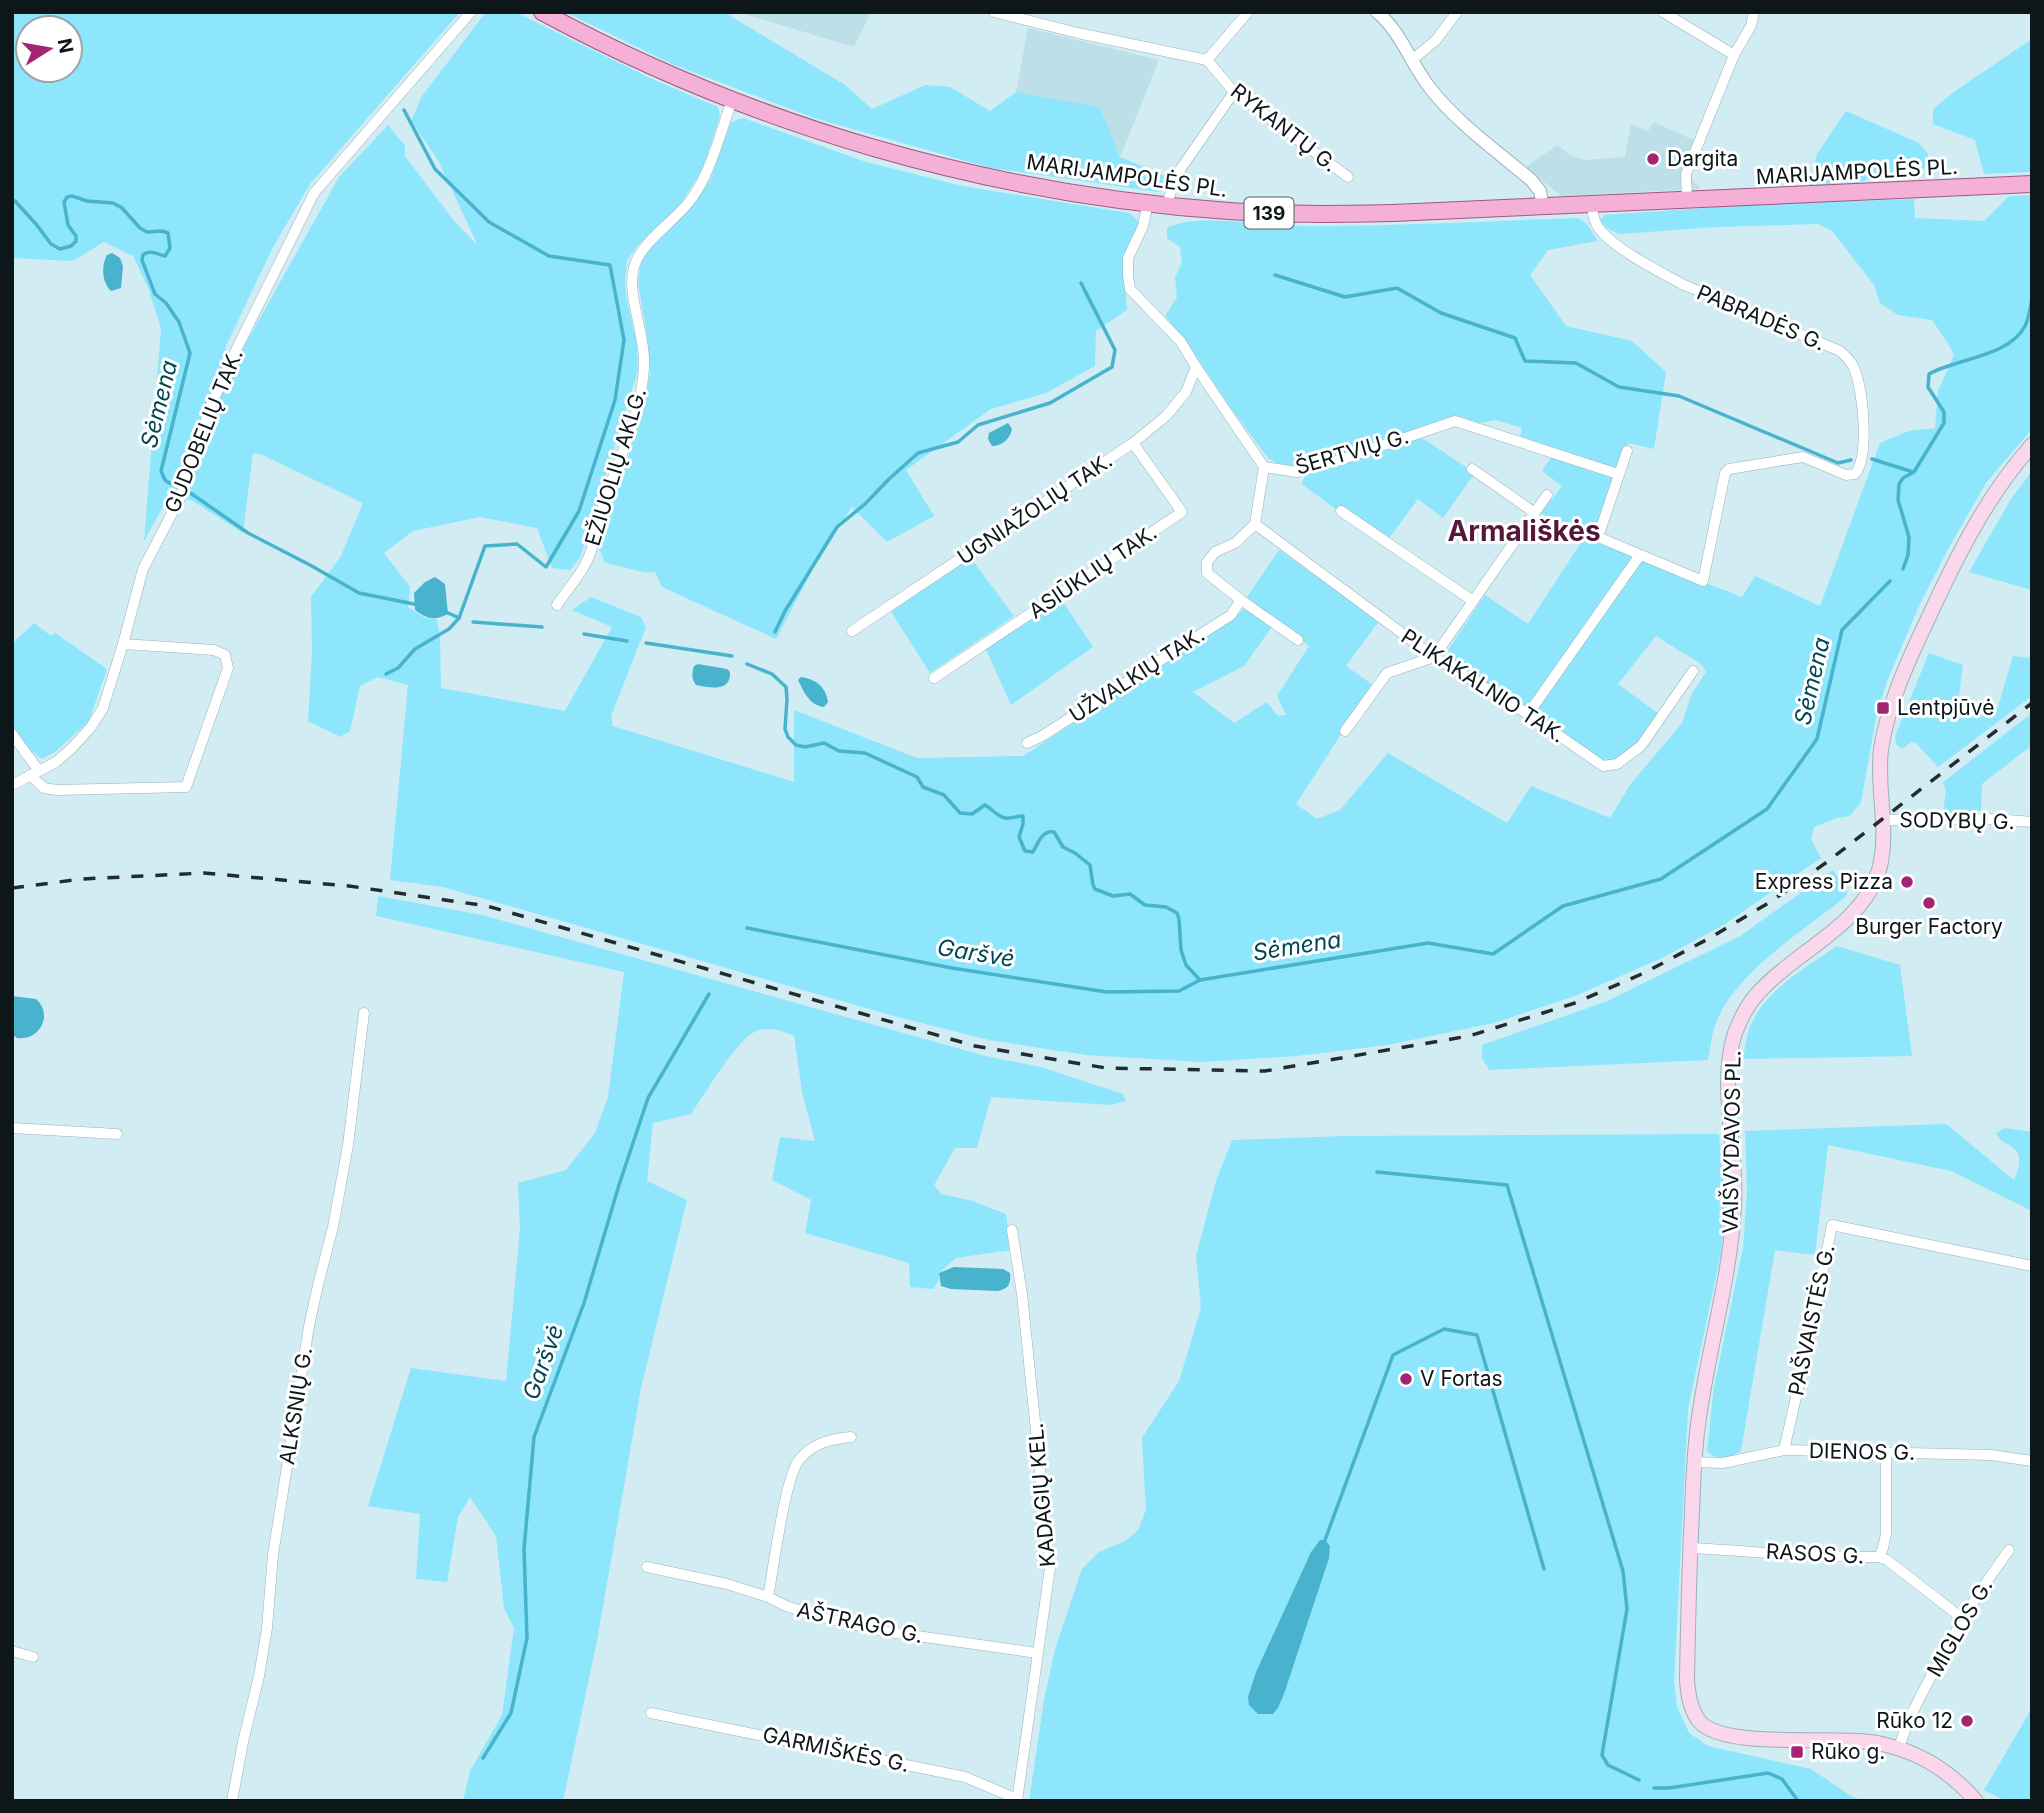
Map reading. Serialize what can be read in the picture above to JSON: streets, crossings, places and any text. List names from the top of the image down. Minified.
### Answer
{"streets":{"main road":["MARIJAMPOLĖS PL.","139","VAIŠVYDAVOS PL."],"street":["RYKANTŲ G.","PABRADĖS G.","GUDOBELIŲ TAK.","ŠERTVIŲ G.","EŽIUOLIŲ AKLG.","UGNIAŽOLIŲ TAK.","ASIŪKLIŲ TAK.","UŽVALKIŲ TAK.","PLIKAKALNIO TAK.","SODYBŲ G.","PAŠVAISTĖS G.","ALKSNIŲ G.","DIENOS G.","KADAGIŲ KEL.","RASOS G.","AŠTRAGO G.","MIGLOS G.","GARMIŠKĖS G."]},"crossings":[["MARIJAMPOLĖS PL.","PABRADĖS G."],["MARIJAMPOLĖS PL.","ŠERTVIŲ G."],["MARIJAMPOLĖS PL.","EŽIUOLIŲ AKLG."],["ŠERTVIŲ G.","UGNIAŽOLIŲ TAK."],["UGNIAŽOLIŲ TAK.","ASIŪKLIŲ TAK."],["SODYBŲ G.","VAIŠVYDAVOS PL."],["VAIŠVYDAVOS PL.","DIENOS G."],["VAIŠVYDAVOS PL.","RASOS G."],["VAIŠVYDAVOS PL.","MIGLOS G."],["PAŠVAISTĖS G.","DIENOS G."],["KADAGIŲ KEL.","AŠTRAGO G."],["KADAGIŲ KEL.","GARMIŠKĖS G."],["RASOS G.","MIGLOS G."]],"districts":["Armališkės"],"water":["Sėmena","Garšvė"],"places":{"other":["Dargita","Express Pizza","Burger Factory","V Fortas","Rūko 12"],"transit":["Lentpjūvė","Rūko g."]},"north":"right"}
